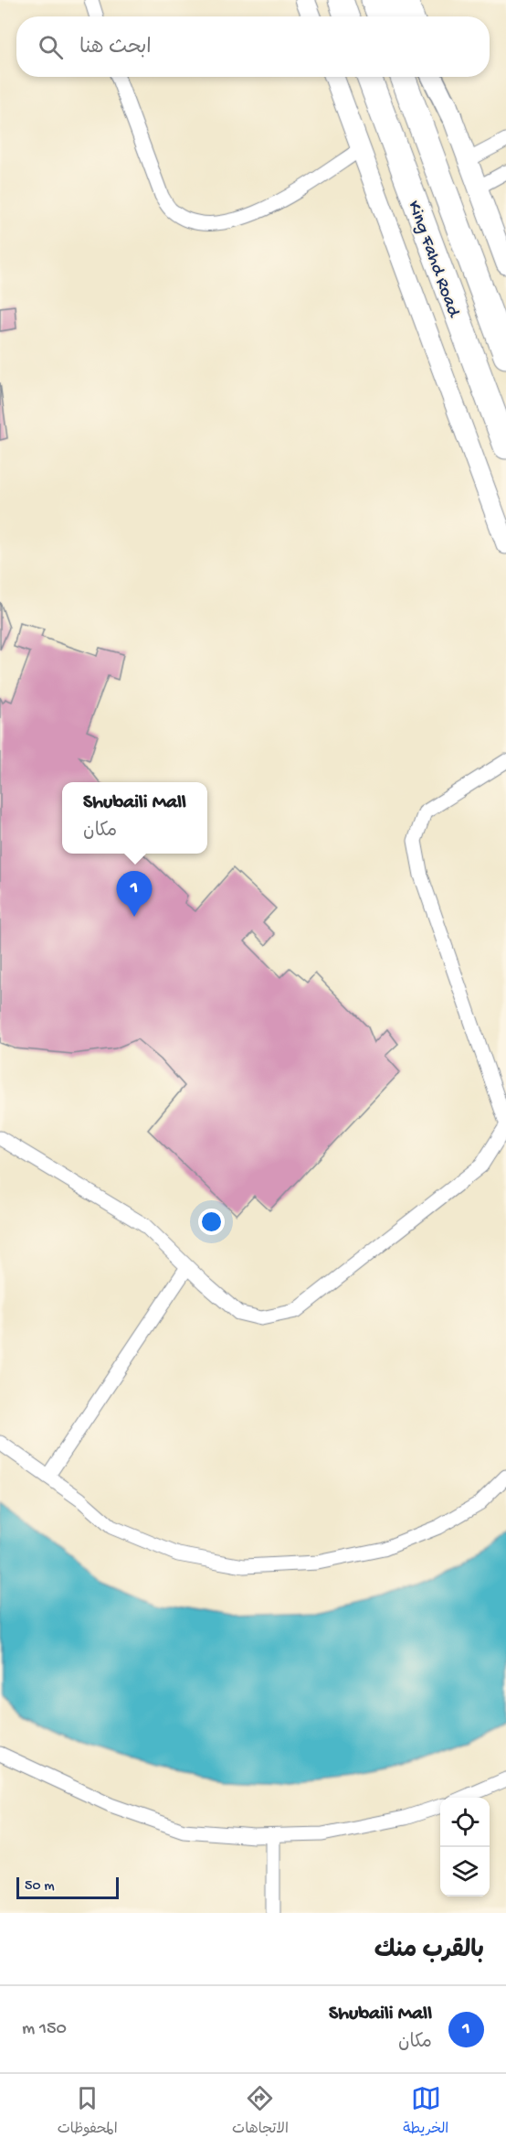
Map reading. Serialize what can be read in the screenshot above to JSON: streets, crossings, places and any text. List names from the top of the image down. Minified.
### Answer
{"streets":{"highway":["King Fahd Road"]},"scale_bar":"50 m","page":{"search":"ابحث هنا","popup":["Shubaili Mall","مكان"],"pins":"1","scale":"50 m","heading":"بالقرب منك","list":[{"mark":"1","name":"Shubaili Mall","note":"مكان","value":"150 m"}],"nav":["الخريطة","الاتجاهات","المحفوظات"]}}
